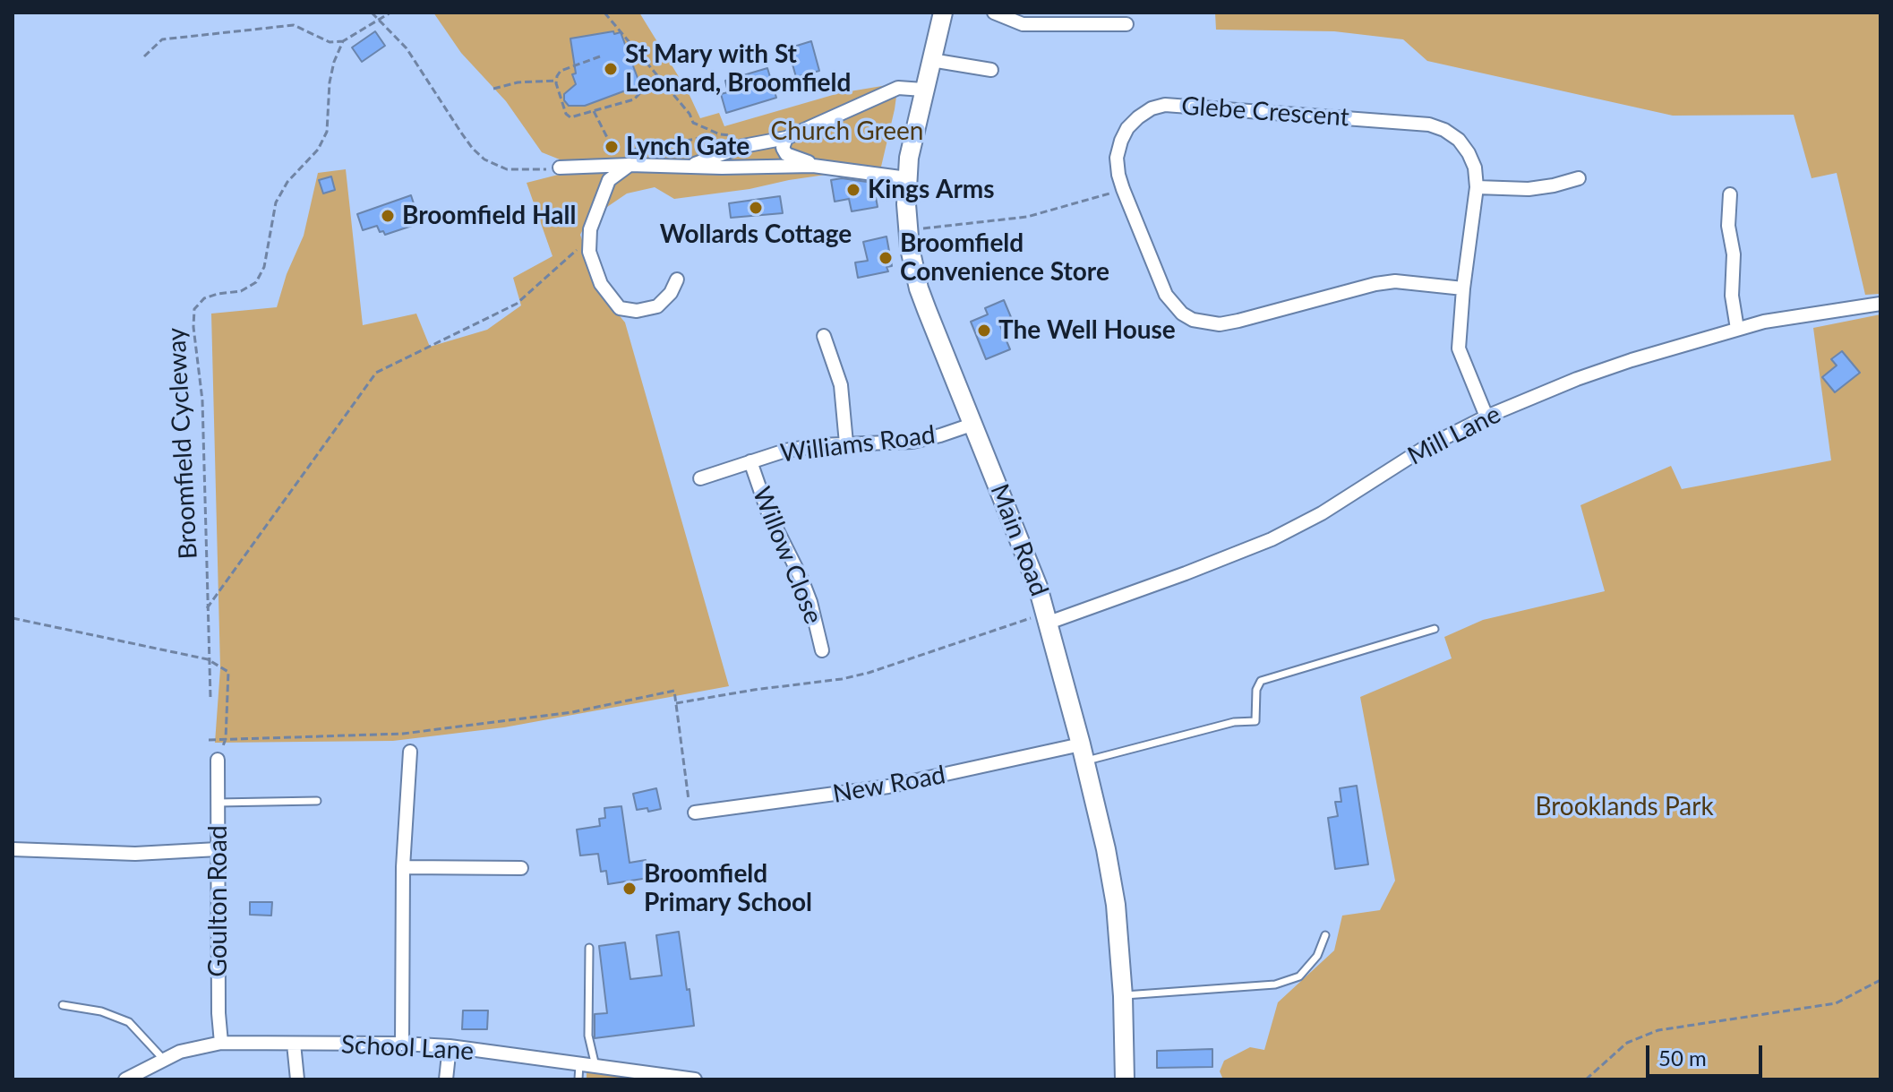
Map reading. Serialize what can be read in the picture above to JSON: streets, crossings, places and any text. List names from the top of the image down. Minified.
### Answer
{"streets":{"main road":["Main Road"],"street":["Glebe Crescent","Mill Lane","Williams Road","Willow Close","New Road","Goulton Road","School Lane"],"path":["Broomfield Cycleway"]},"crossings":[["Glebe Crescent","Mill Lane"],["Mill Lane","Main Road"],["Williams Road","Main Road"],["Williams Road","Willow Close"],["Main Road","New Road"],["Goulton Road","School Lane"]],"parks":["Church Green","Brooklands Park"],"places":["St Mary with St Leonard, Broomfield","Lynch Gate","Kings Arms","Wollards Cottage","Broomfield Hall","Broomfield Convenience Store","The Well House","Broomfield Primary School"],"scale_bar":"50 m"}
